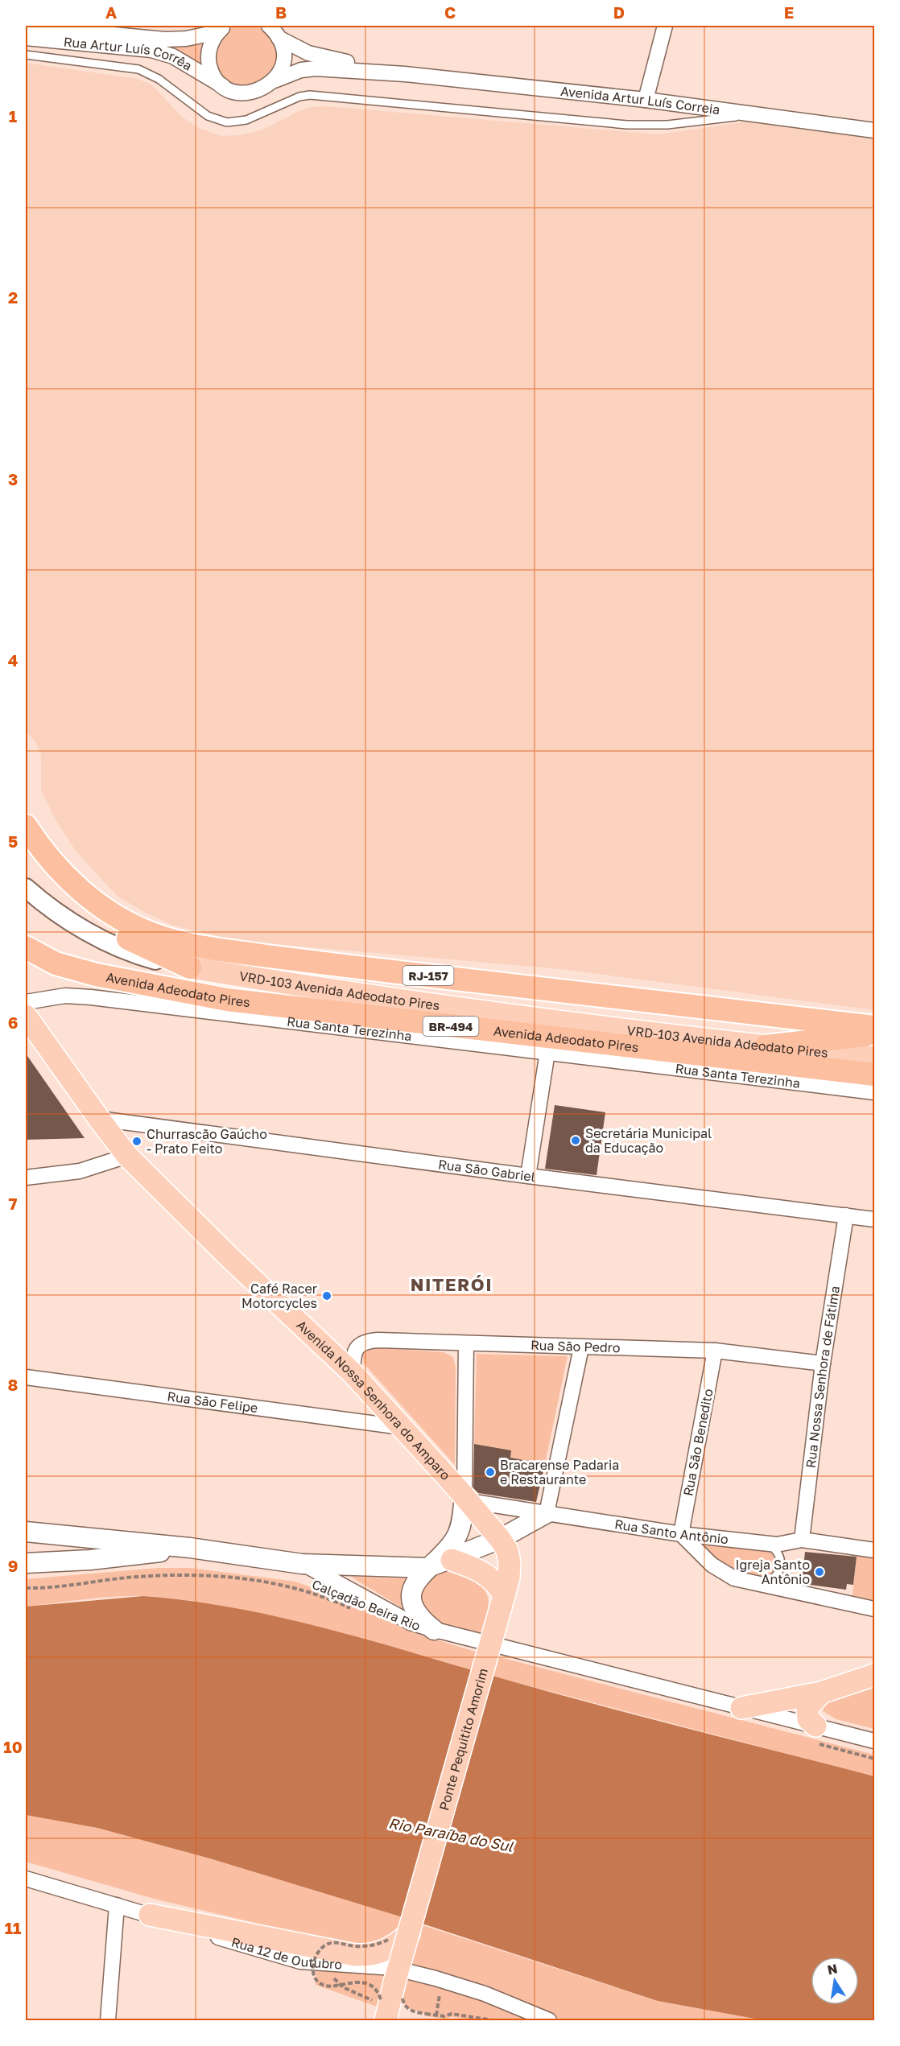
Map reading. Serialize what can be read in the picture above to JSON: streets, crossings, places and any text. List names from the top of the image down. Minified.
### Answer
{"streets":{"highway":["RJ-157","Avenida Adeodato Pires","BR-494"],"main road":["VRD-103 Avenida Adeodato Pires","Avenida Nossa Senhora do Amparo","Ponte Pequitito Amorim"],"street":["Rua Artur Luís Corrêa","Avenida Artur Luís Correia","Rua Santa Terezinha","Rua São Gabriel","Rua São Pedro","Rua Nossa Senhora de Fátima","Rua São Felipe","Rua São Benedito","Rua Santo Antônio","Rua 12 de Outubro"],"path":["Calçadão Beira Rio"]},"crossings":[["Rua Artur Luís Corrêa","Avenida Artur Luís Correia"],["Rua São Gabriel","Rua Nossa Senhora de Fátima"],["Rua São Gabriel","Avenida Nossa Senhora do Amparo"],["Rua São Pedro","Rua Nossa Senhora de Fátima"],["Rua São Pedro","Avenida Nossa Senhora do Amparo"],["Rua São Pedro","Rua São Benedito"],["Rua Nossa Senhora de Fátima","Rua Santo Antônio"],["Avenida Nossa Senhora do Amparo","Rua São Felipe"],["Avenida Nossa Senhora do Amparo","Rua Santo Antônio"],["Avenida Nossa Senhora do Amparo","Ponte Pequitito Amorim"],["Rua São Benedito","Rua Santo Antônio"]],"districts":["NITERÓI"],"water":["Rio Paraíba do Sul"],"places":["Secretária Municipal da Educação","Churrascão Gaúcho - Prato Feito","Café Racer Motorcycles","Bracarense Padaria e Restaurante","Igreja Santo Antônio"],"north":"top","grid":{"columns":["A","B","C","D","E"],"rows":["1","2","3","4","5","6","7","8","9","10","11"]}}
